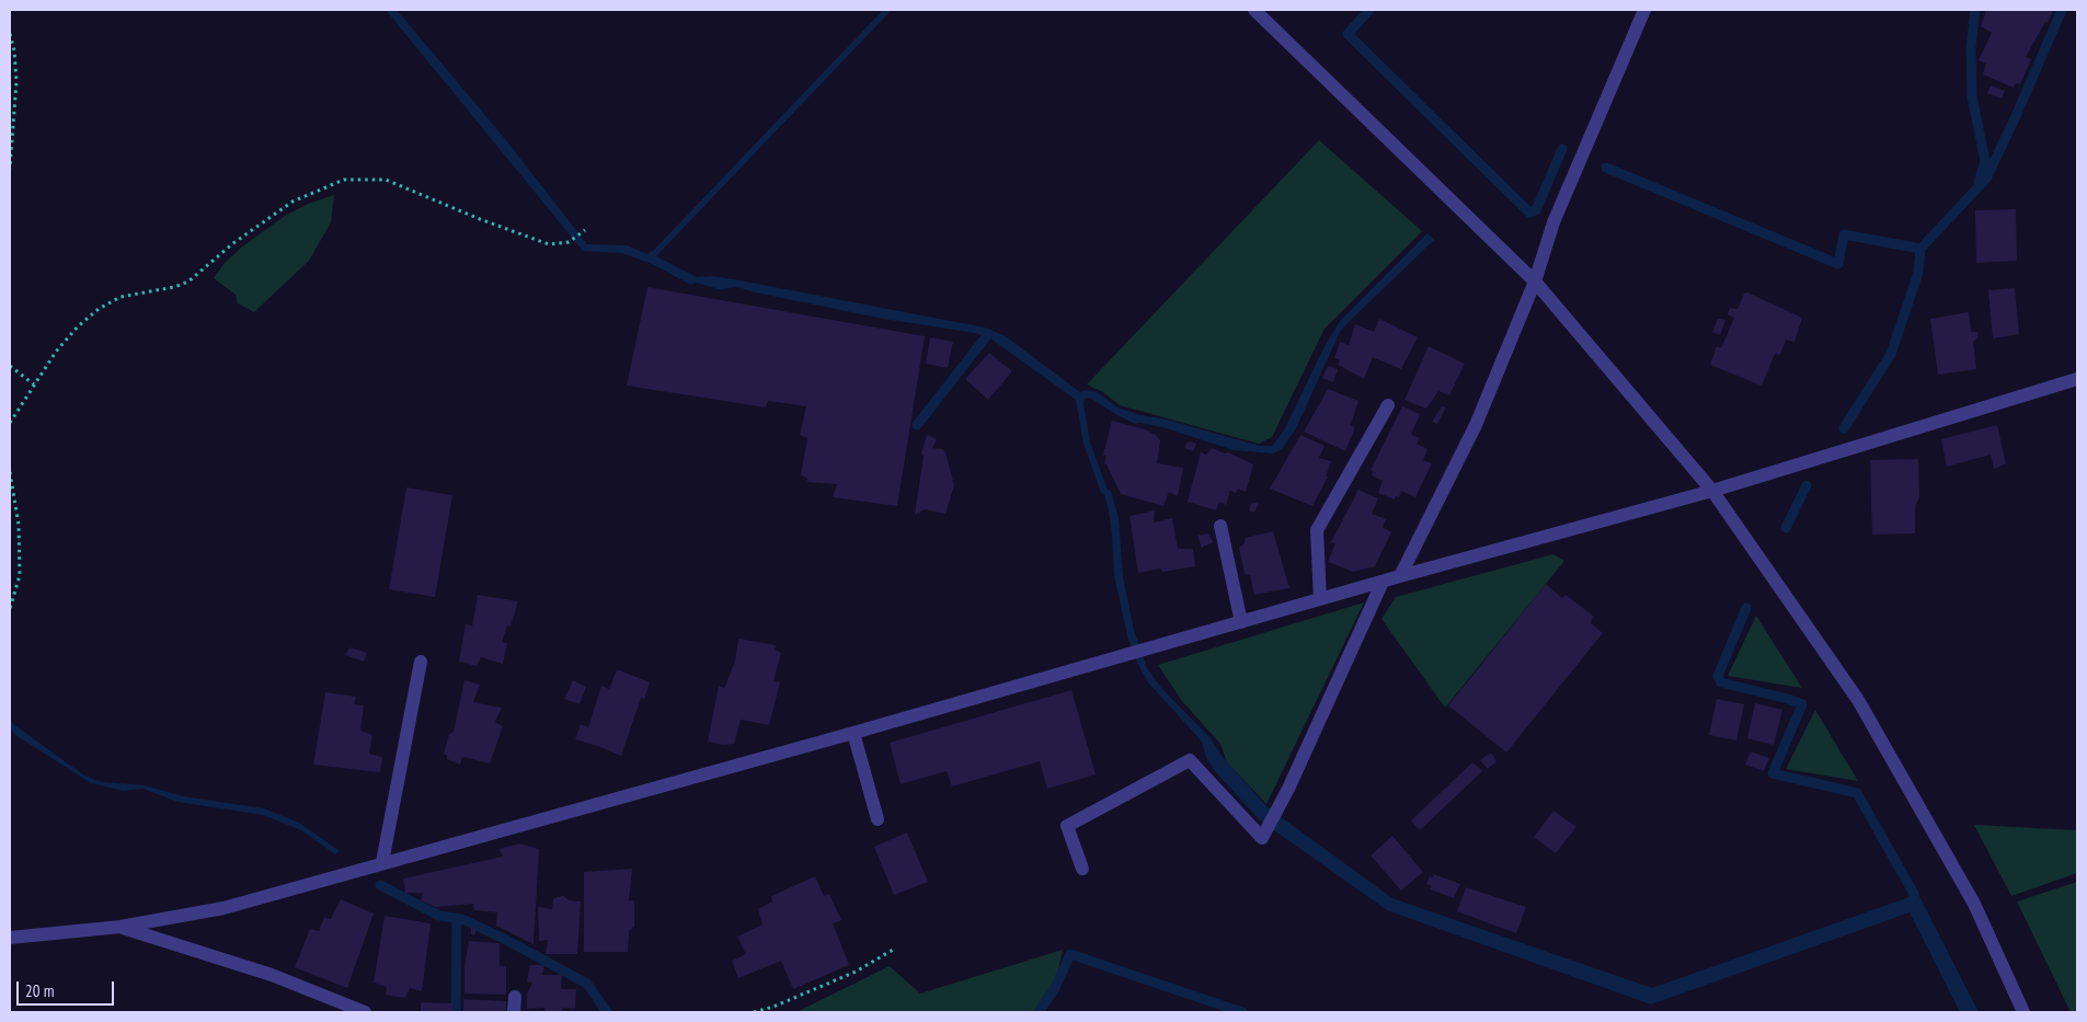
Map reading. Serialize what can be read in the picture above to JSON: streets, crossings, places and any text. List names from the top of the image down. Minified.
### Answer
{"scale_bar":"20 m"}
